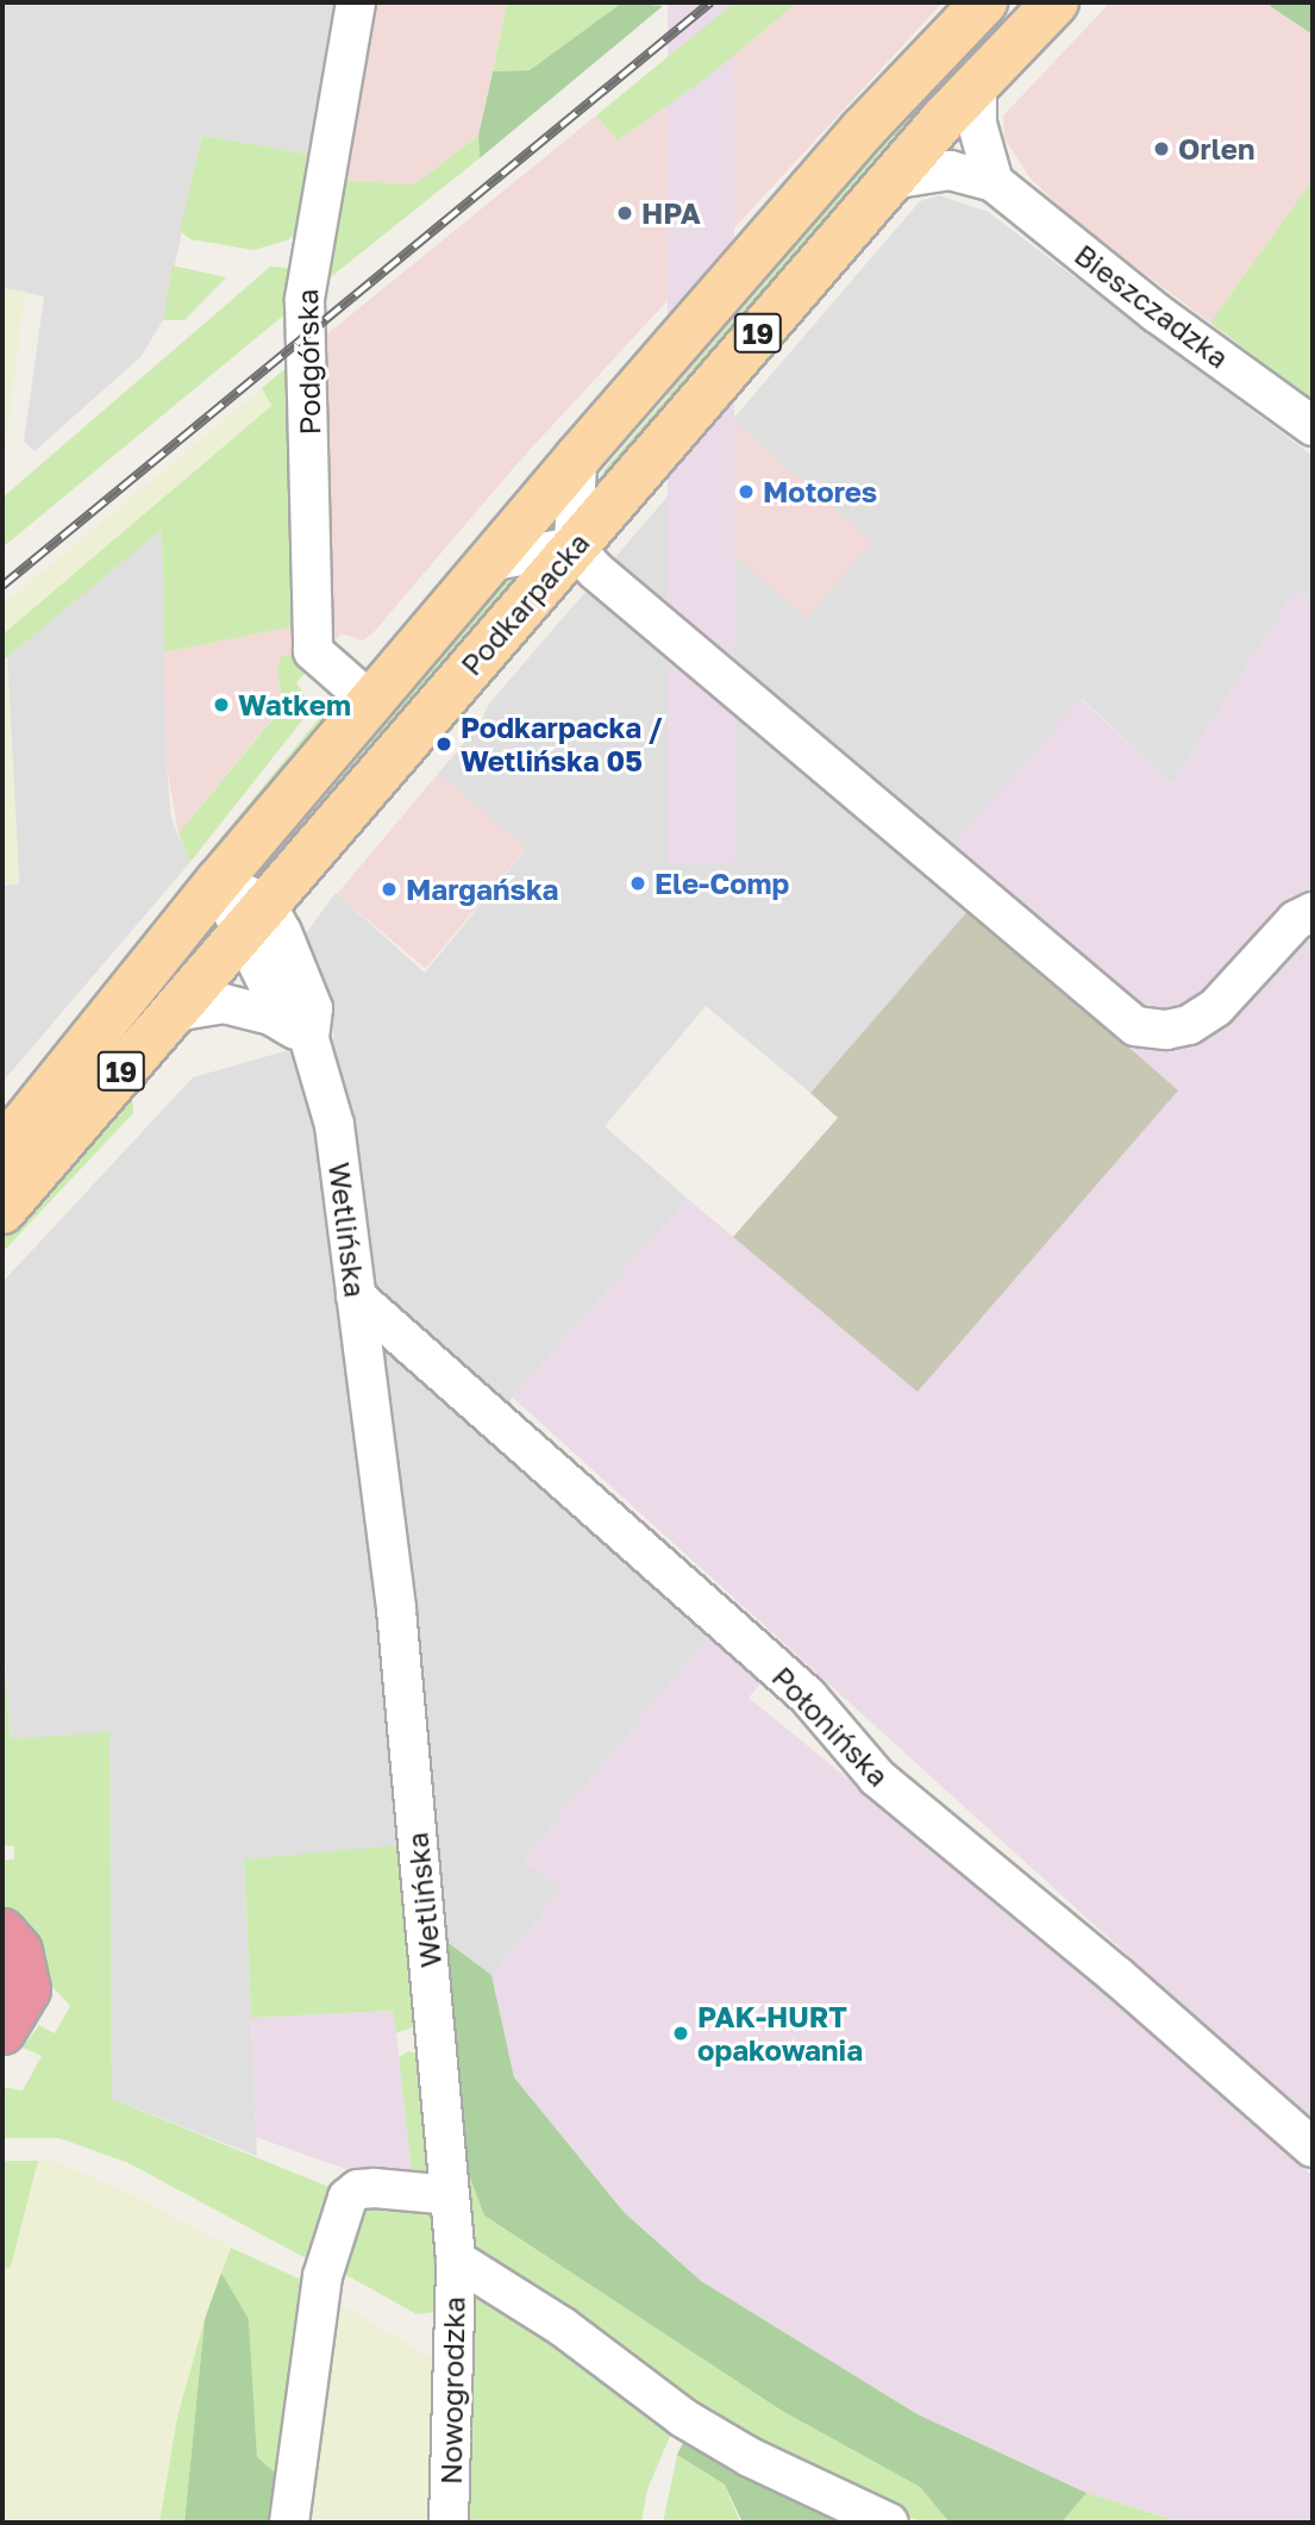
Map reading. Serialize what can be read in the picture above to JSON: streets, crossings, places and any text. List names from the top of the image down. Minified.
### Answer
{"streets":{"main road":["19","Podkarpacka"],"street":["Bieszczadzka","Podgórska","Wetlińska","Połonińska","Nowogrodzka"]},"crossings":[["Bieszczadzka","Podkarpacka"],["Podgórska","Podkarpacka"],["Podkarpacka","Wetlińska"],["Wetlińska","Połonińska"],["Wetlińska","Nowogrodzka"]],"places":["Orlen","HPA","Motores","Watkem","Podkarpacka / Wetlińska 05","Ele-Comp","Margańska","PAK-HURT opakowania"]}
